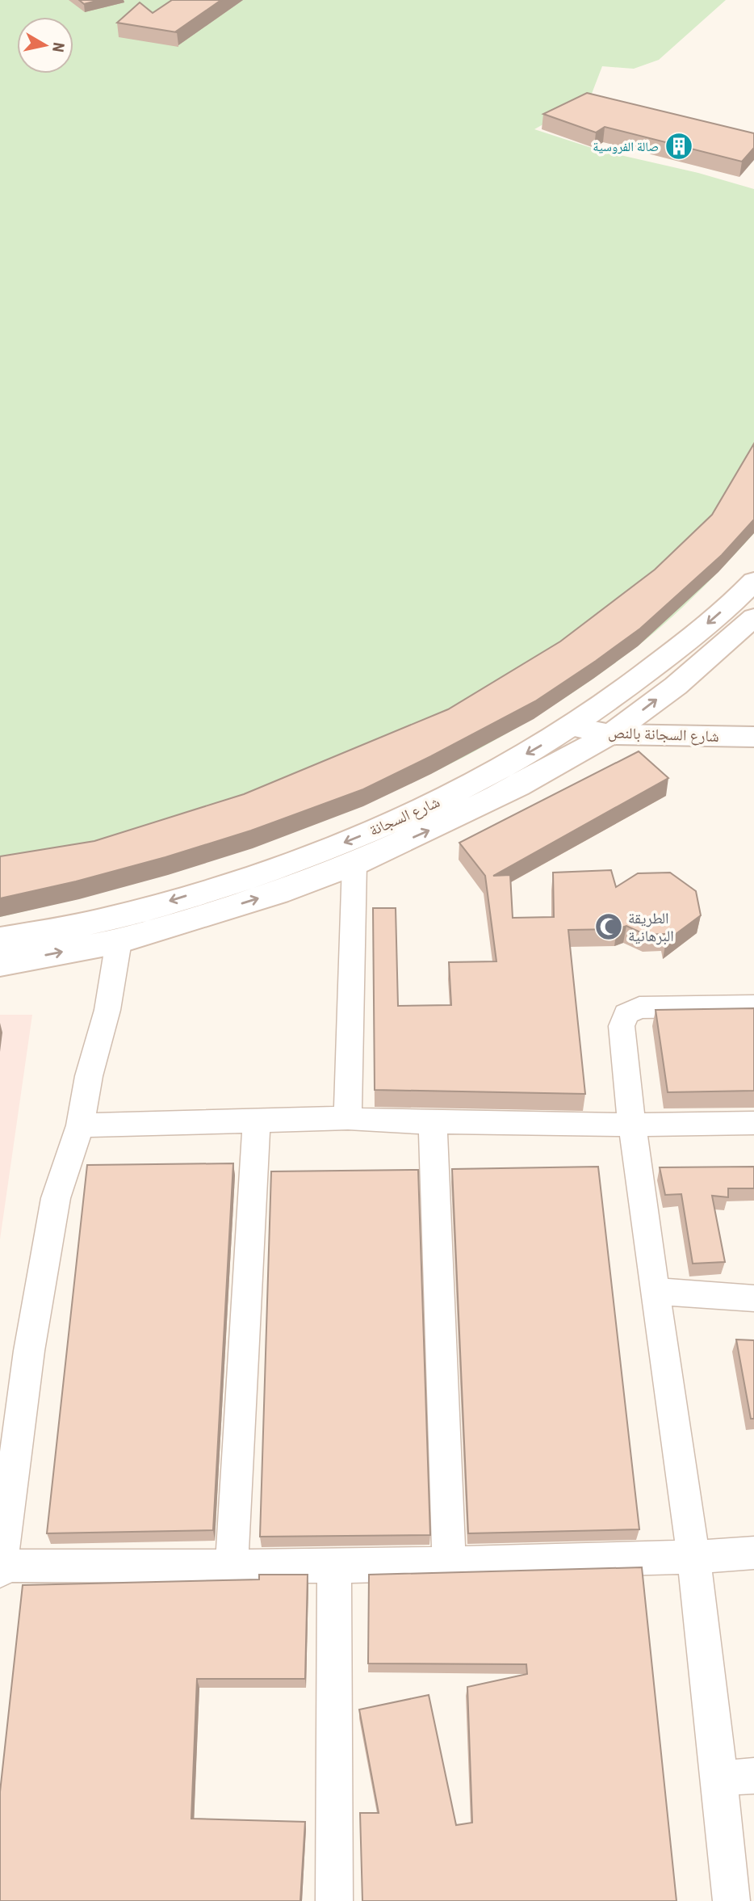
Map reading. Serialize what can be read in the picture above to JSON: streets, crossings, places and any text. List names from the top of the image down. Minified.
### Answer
{"streets":{"main road":["شارع السجانة بالنص","شارع السجانة"]},"crossings":[["شارع السجانة بالنص","شارع السجانة"]],"places":{"building":["صالة الفروسية"],"mosque":["الطريقة البرهانية"]},"north":"right"}
